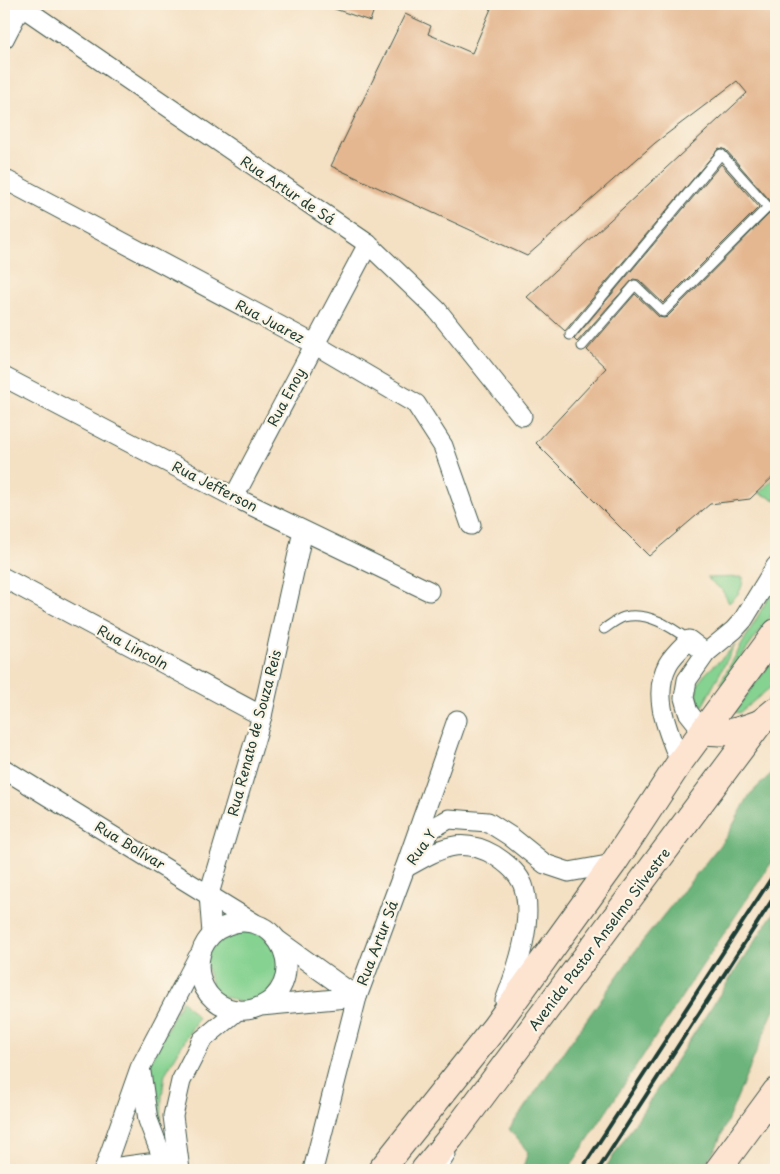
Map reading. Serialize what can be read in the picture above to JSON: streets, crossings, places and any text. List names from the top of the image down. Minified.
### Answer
{"streets":{"main road":["Avenida Pastor Anselmo Silvestre"],"street":["Rua Artur de Sá","Rua Juarez","Rua Enoy","Rua Jefferson","Rua Lincoln","Rua Renato de Souza Reis","Rua Bolívar","Rua Y","Rua Artur Sá"]},"crossings":[["Rua Artur de Sá","Rua Enoy"],["Rua Juarez","Rua Enoy"],["Rua Enoy","Rua Jefferson"],["Rua Jefferson","Rua Renato de Souza Reis"],["Rua Lincoln","Rua Renato de Souza Reis"],["Rua Renato de Souza Reis","Rua Bolívar"],["Rua Y","Rua Artur Sá"]]}
